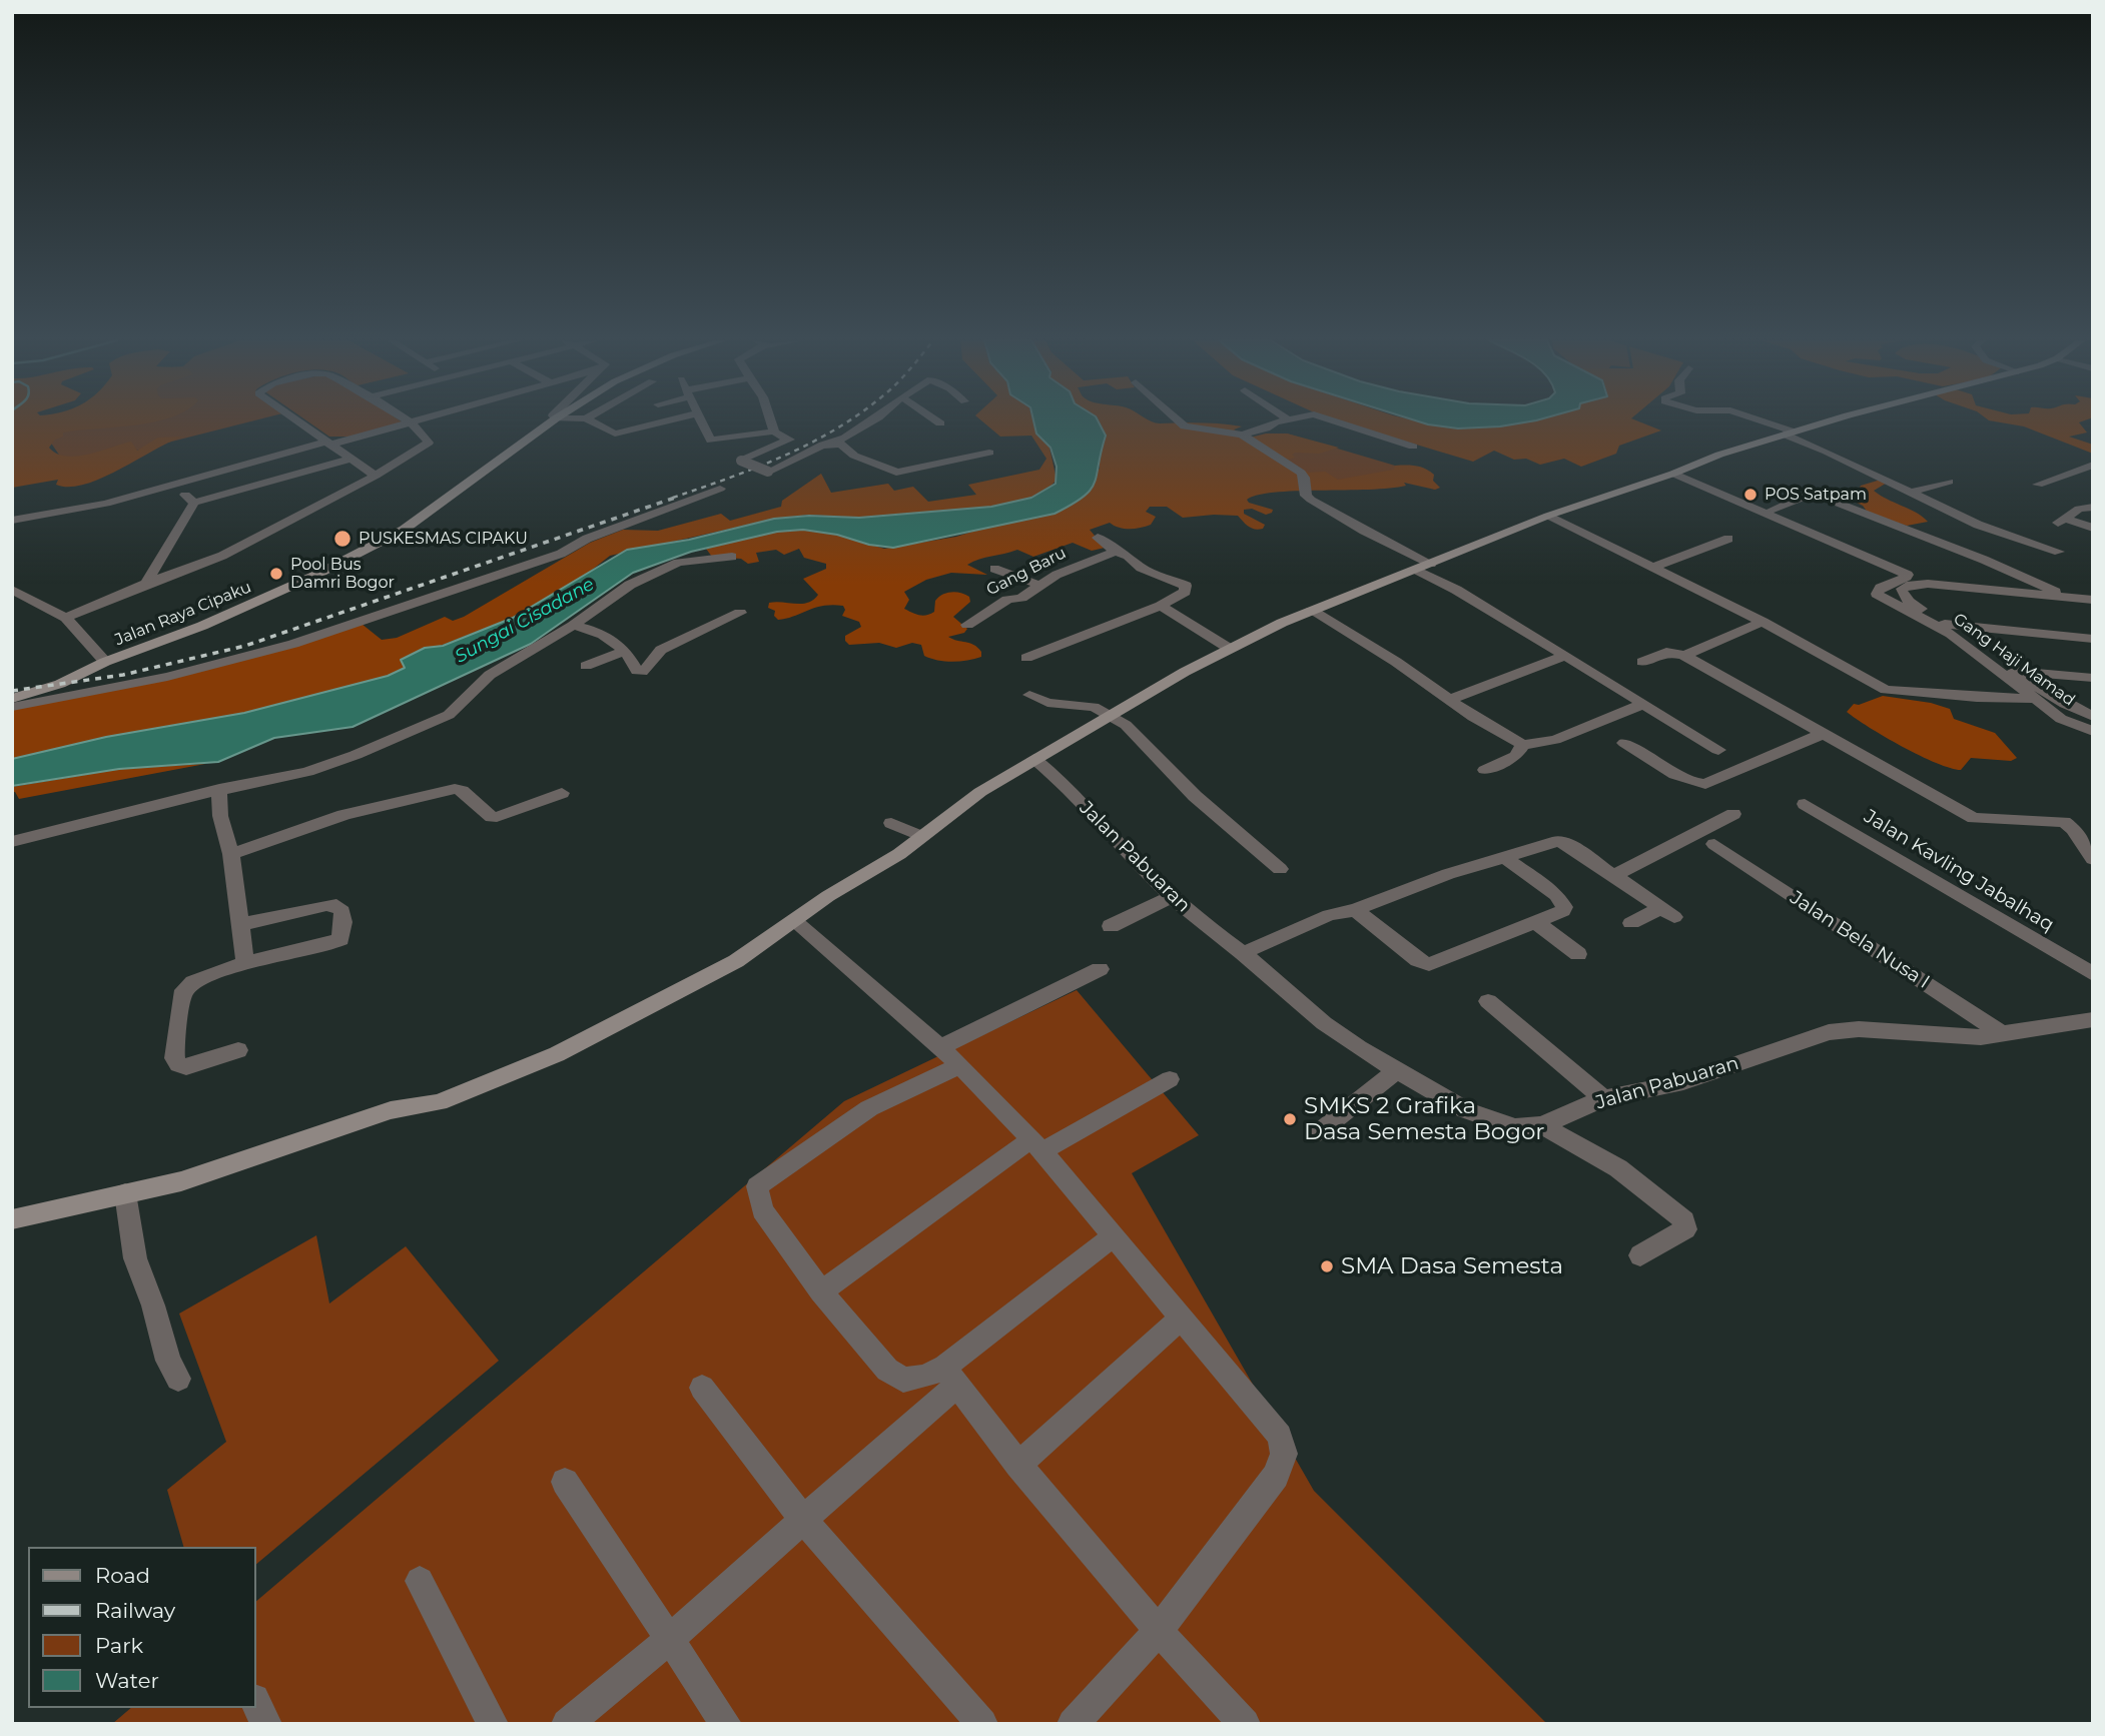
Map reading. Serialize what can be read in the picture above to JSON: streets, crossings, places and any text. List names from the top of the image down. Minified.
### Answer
{"streets":{"main road":["Jalan Raya Cipaku"],"street":["Gang Baru","Gang Haji Mamad","Jalan Pabuaran","Jalan Kavling Jabalhaq","Jalan Bela Nusa I"]},"crossings":[["Jalan Pabuaran","Jalan Bela Nusa I"]],"water":["Sungai Cisadane"],"places":["POS Satpam","PUSKESMAS CIPAKU","Pool Bus Damri Bogor","SMKS 2 Grafika Dasa Semesta Bogor","SMA Dasa Semesta"],"legend":["Road","Railway","Park","Water"]}
